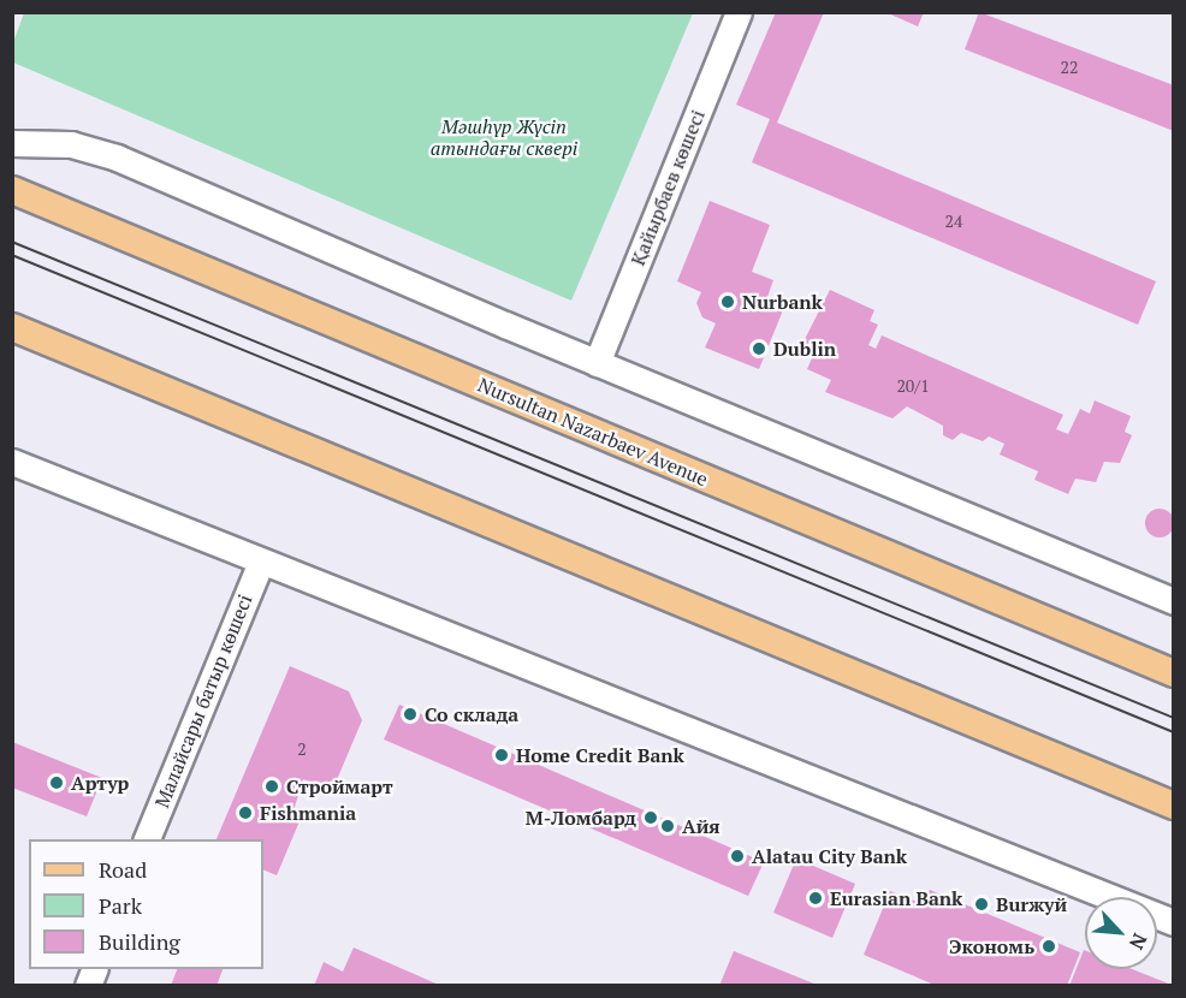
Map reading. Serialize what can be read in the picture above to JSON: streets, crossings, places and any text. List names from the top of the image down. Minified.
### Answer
{"streets":{"main road":["Nursultan Nazarbaev Avenue"],"street":["Қайырбаев көшесі","Малайсары батыр көшесі"]},"parks":["Мәшһүр Жүсіп атындағы сквері"],"places":["Nurbank","Dublin","Со склада","Home Credit Bank","Артур","Строймарт","Fishmania","М-Ломбард","Айя","Alatau City Bank","Eurasian Bank","Burжуй","Экономь"],"house_numbers":["22","24","20/1","2"],"legend":["Road","Park","Building"],"north":"bottom right"}
